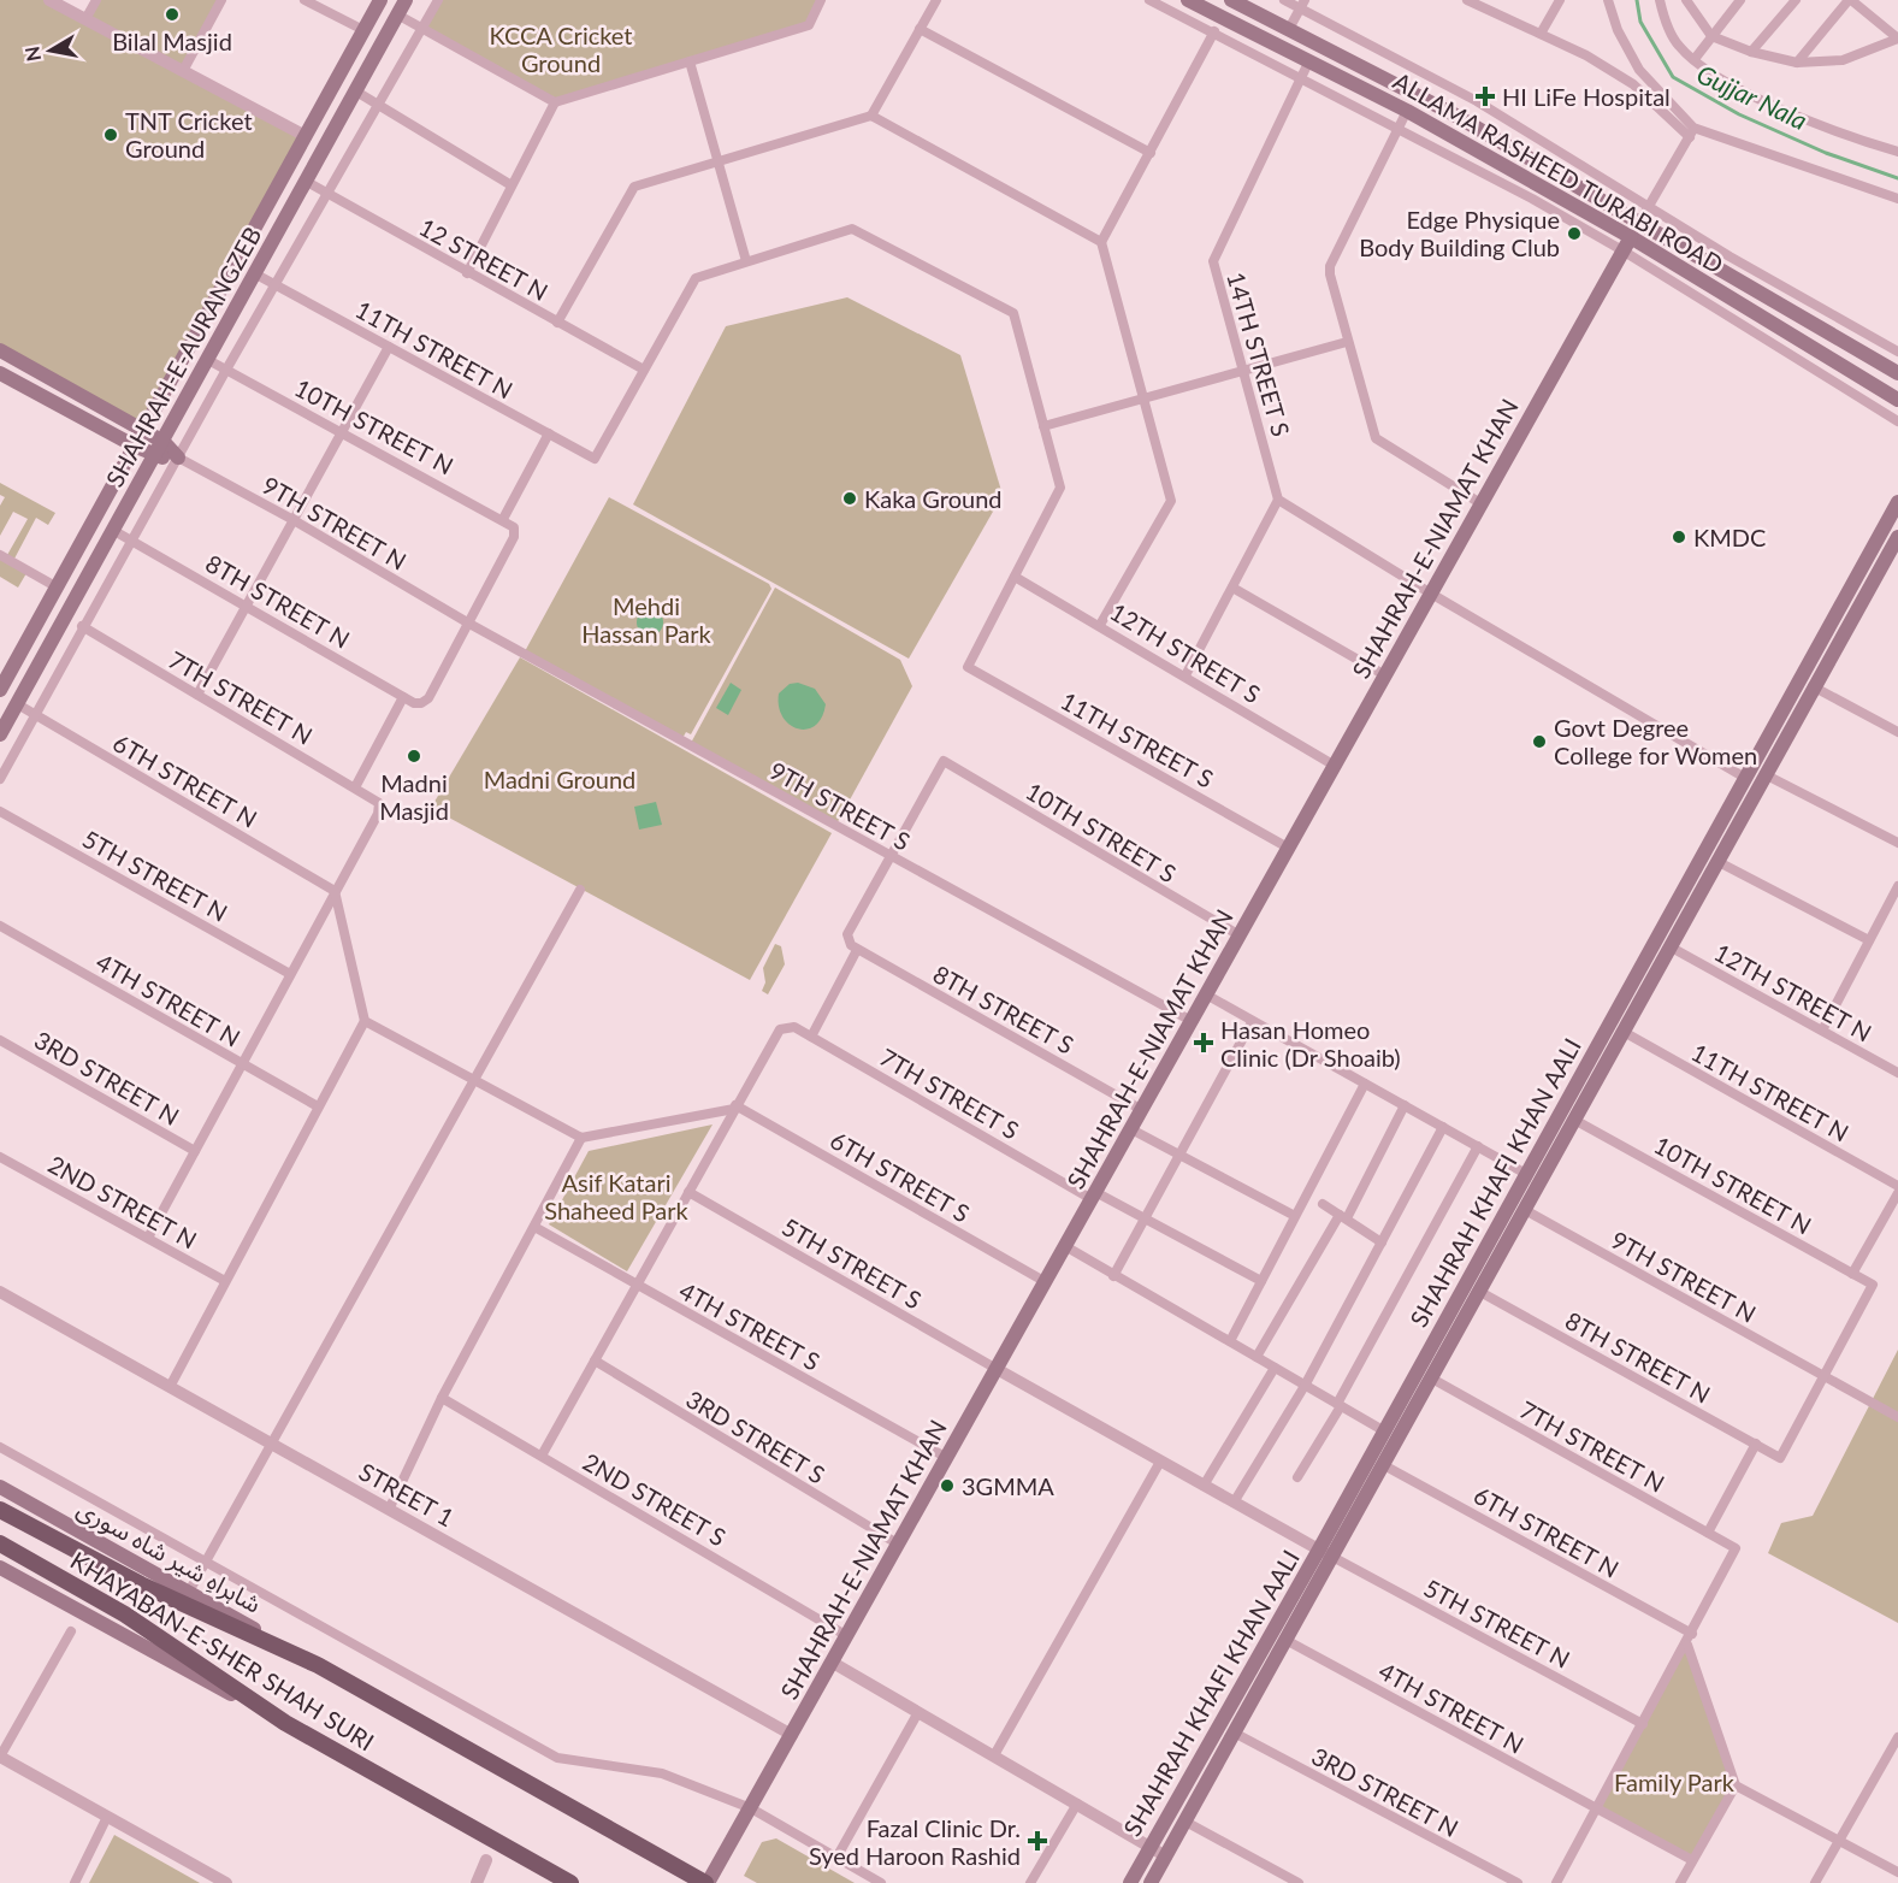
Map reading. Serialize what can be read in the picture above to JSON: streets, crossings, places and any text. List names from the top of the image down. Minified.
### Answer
{"streets":{"main road":["ALLAMA RASHEED TURABI ROAD","SHAHRAH-E-AURANGZEB","SHAHRAH-E-NIAMAT KHAN","SHAHRAH KHAFI KHAN AALI","شاہراہِ شیر شاہ سوری","KHAYABAN-E-SHER SHAH SURI"],"street":["12 STREET N","11TH STREET N","14TH STREET S","10TH STREET N","9TH STREET N","8TH STREET N","12TH STREET S","7TH STREET N","11TH STREET S","6TH STREET N","9TH STREET S","10TH STREET S","5TH STREET N","12TH STREET N","4TH STREET N","8TH STREET S","3RD STREET N","7TH STREET S","6TH STREET S","2ND STREET N","5TH STREET S","4TH STREET S","3RD STREET S","STREET 1","2ND STREET S"]},"crossings":[["ALLAMA RASHEED TURABI ROAD","14TH STREET S"],["ALLAMA RASHEED TURABI ROAD","SHAHRAH-E-NIAMAT KHAN"],["12 STREET N","11TH STREET N"],["12 STREET N","SHAHRAH-E-AURANGZEB"],["11TH STREET N","SHAHRAH-E-AURANGZEB"],["11TH STREET N","SHAHRAH KHAFI KHAN AALI"],["SHAHRAH-E-AURANGZEB","10TH STREET N"],["SHAHRAH-E-AURANGZEB","8TH STREET N"],["SHAHRAH-E-AURANGZEB","6TH STREET N"],["10TH STREET N","9TH STREET N"],["10TH STREET N","8TH STREET N"],["10TH STREET N","9TH STREET S"],["10TH STREET N","SHAHRAH KHAFI KHAN AALI"],["9TH STREET N","8TH STREET N"],["9TH STREET N","9TH STREET S"],["9TH STREET N","SHAHRAH KHAFI KHAN AALI"],["SHAHRAH-E-NIAMAT KHAN","12TH STREET S"],["SHAHRAH-E-NIAMAT KHAN","11TH STREET S"],["SHAHRAH-E-NIAMAT KHAN","9TH STREET S"],["SHAHRAH-E-NIAMAT KHAN","10TH STREET S"],["SHAHRAH-E-NIAMAT KHAN","8TH STREET S"],["SHAHRAH-E-NIAMAT KHAN","7TH STREET S"],["SHAHRAH-E-NIAMAT KHAN","6TH STREET S"],["SHAHRAH-E-NIAMAT KHAN","5TH STREET S"],["SHAHRAH-E-NIAMAT KHAN","4TH STREET S"],["SHAHRAH-E-NIAMAT KHAN","3RD STREET S"],["SHAHRAH-E-NIAMAT KHAN","STREET 1"],["SHAHRAH-E-NIAMAT KHAN","2ND STREET S"],["SHAHRAH-E-NIAMAT KHAN","KHAYABAN-E-SHER SHAH SURI"],["8TH STREET N","9TH STREET S"],["8TH STREET N","SHAHRAH KHAFI KHAN AALI"],["12TH STREET S","11TH STREET S"],["7TH STREET N","6TH STREET N"],["7TH STREET N","SHAHRAH KHAFI KHAN AALI"],["6TH STREET N","SHAHRAH KHAFI KHAN AALI"],["9TH STREET S","10TH STREET S"],["9TH STREET S","8TH STREET S"],["10TH STREET S","8TH STREET S"],["5TH STREET N","SHAHRAH KHAFI KHAN AALI"],["12TH STREET N","SHAHRAH KHAFI KHAN AALI"],["4TH STREET N","SHAHRAH KHAFI KHAN AALI"],["3RD STREET N","SHAHRAH KHAFI KHAN AALI"],["7TH STREET S","6TH STREET S"],["شاہراہِ شیر شاہ سوری","KHAYABAN-E-SHER SHAH SURI"]],"water":["Gujjar Nala"],"parks":["KCCA Cricket Ground","Mehdi Hassan Park","Madni Ground","Asif Katari Shaheed Park","Family Park"],"places":{"other":["Bilal Masjid","TNT Cricket Ground","Edge Physique Body Building Club","Kaka Ground","KMDC","Govt Degree College for Women","Madni Masjid","3GMMA"],"health":["HI LiFe Hospital","Hasan Homeo Clinic (Dr Shoaib)","Fazal Clinic Dr. Syed Haroon Rashid"]},"north":"left"}
